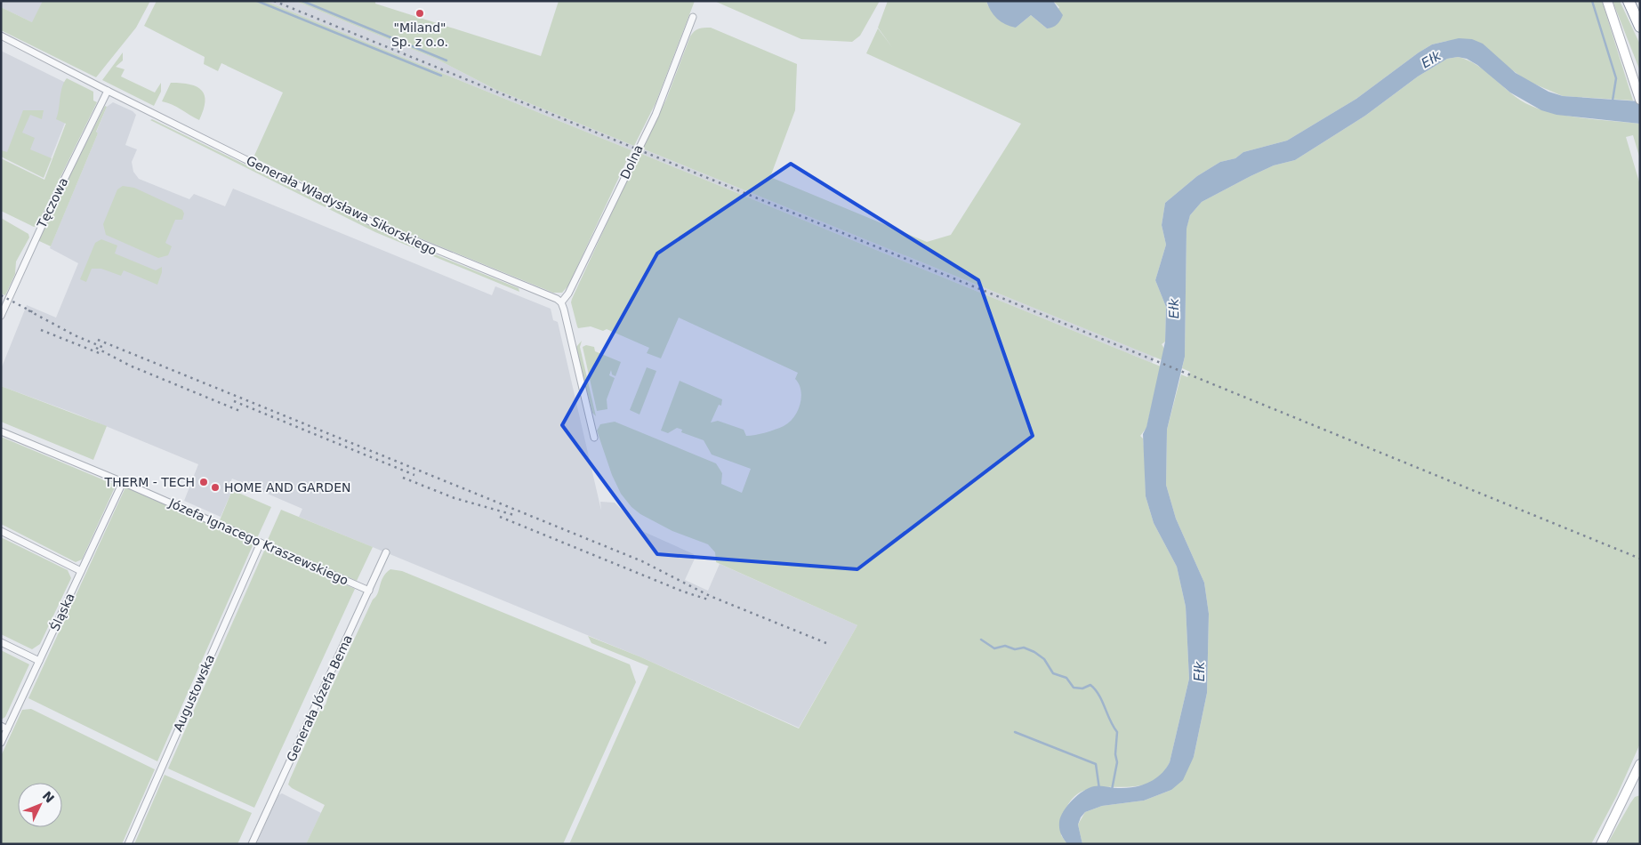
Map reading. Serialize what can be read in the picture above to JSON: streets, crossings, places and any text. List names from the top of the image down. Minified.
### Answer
{"streets":{"street":["Dolna","Tęczowa","Generała Władysława Sikorskiego","Józefa Ignacego Kraszewskiego","Śląska","Augustowska","Generała Józefa Bema"]},"crossings":[["Dolna","Generała Władysława Sikorskiego"],["Tęczowa","Generała Władysława Sikorskiego"],["Józefa Ignacego Kraszewskiego","Śląska"],["Józefa Ignacego Kraszewskiego","Augustowska"],["Józefa Ignacego Kraszewskiego","Generała Józefa Bema"]],"water":["Ełk"],"places":["\"Miland\" Sp. z o.o.","THERM - TECH","HOME AND GARDEN"],"north":"top right"}
